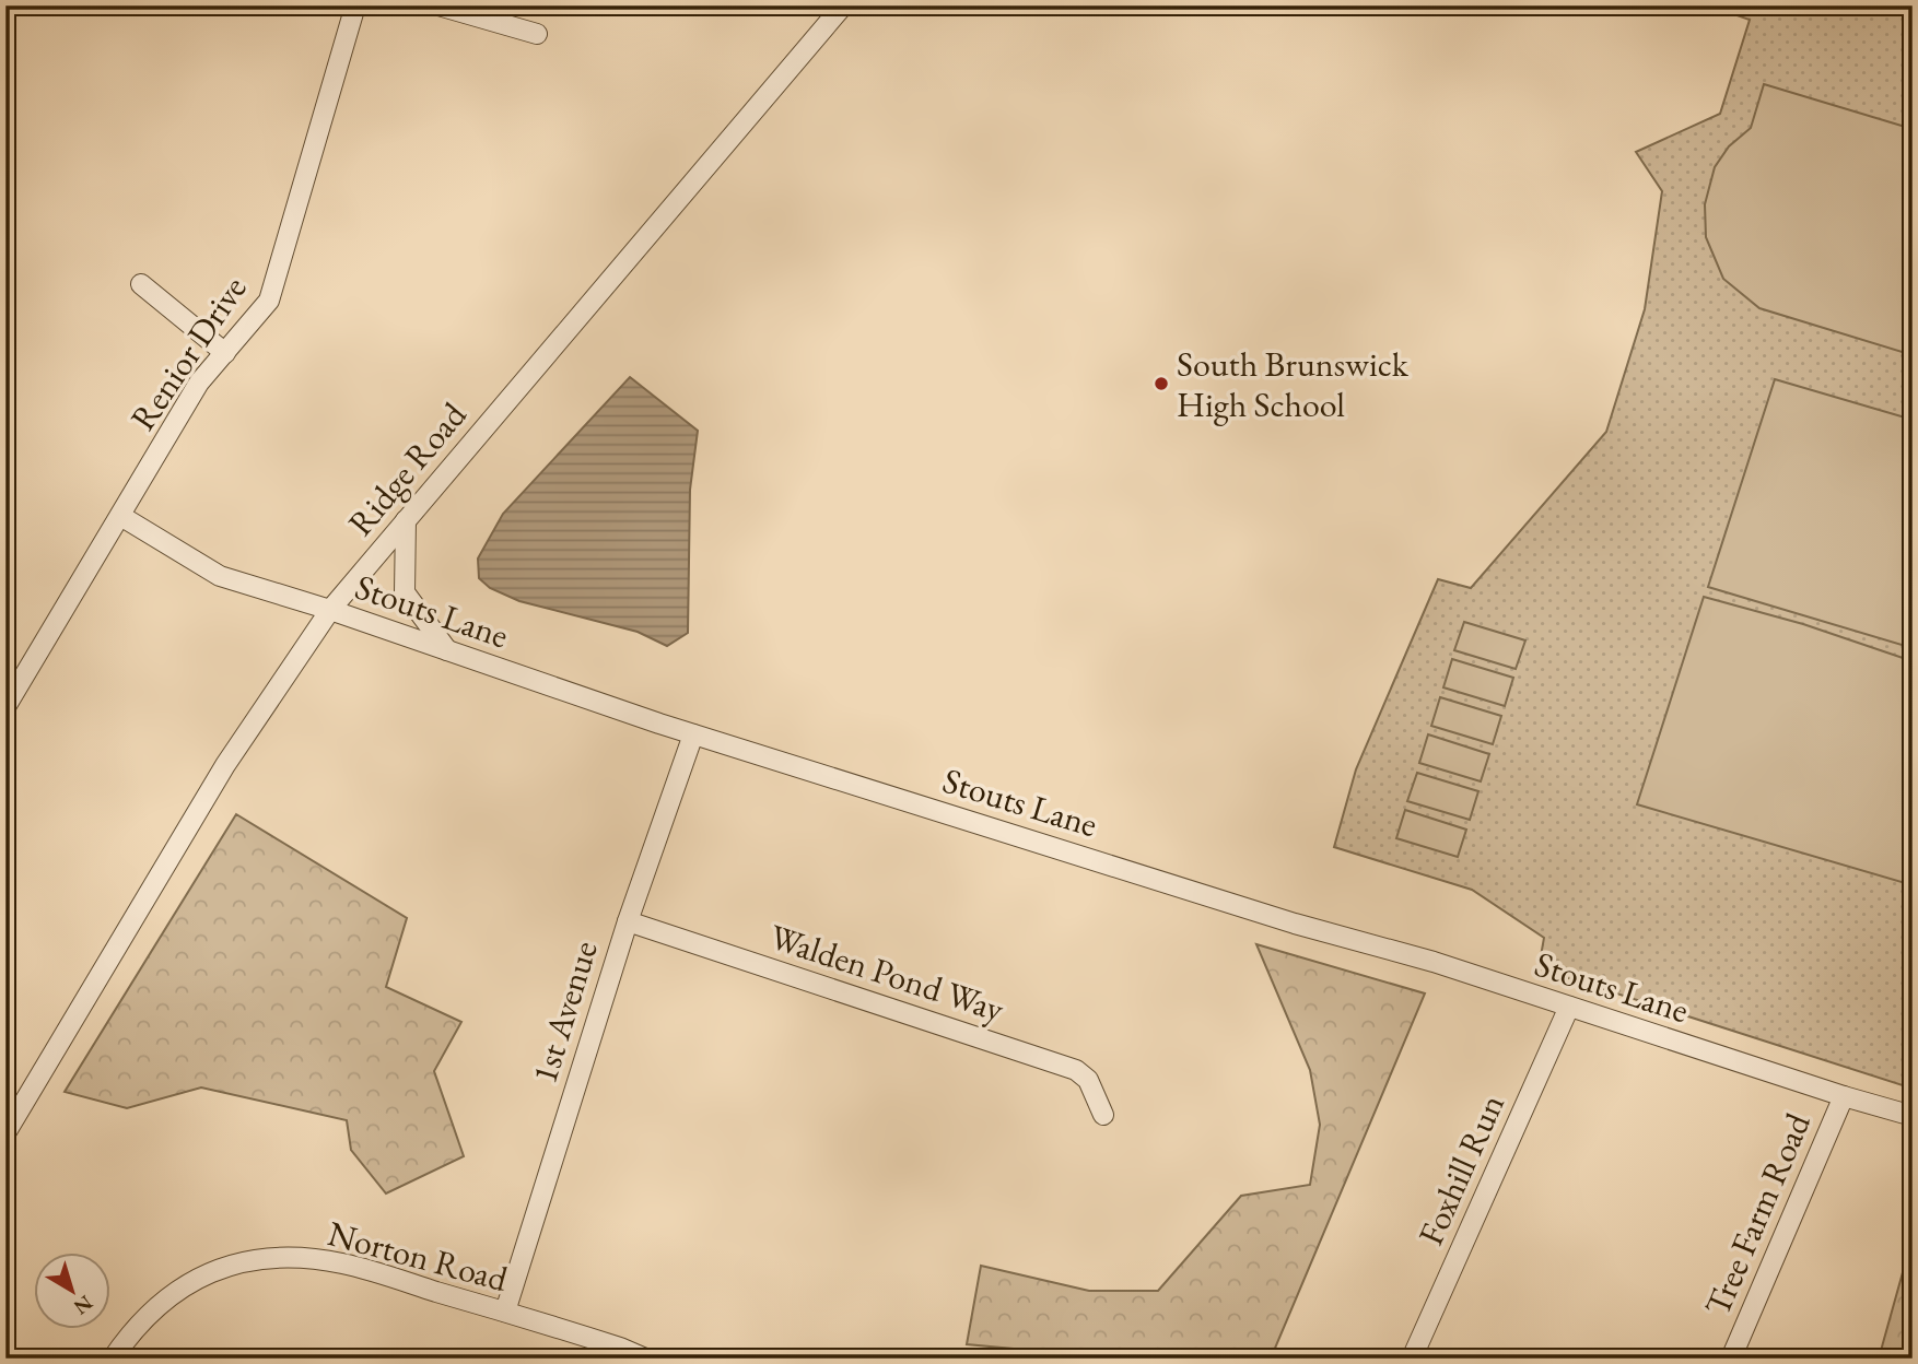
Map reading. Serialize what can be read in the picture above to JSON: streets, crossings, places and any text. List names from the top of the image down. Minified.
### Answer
{"streets":{"street":["Renior Drive","Ridge Road","Stouts Lane","Walden Pond Way","1st Avenue","Foxhill Run","Tree Farm Road","Norton Road"]},"crossings":[["Renior Drive","Stouts Lane"],["Ridge Road","Stouts Lane"],["Stouts Lane","1st Avenue"],["Stouts Lane","Foxhill Run"],["Stouts Lane","Tree Farm Road"],["Walden Pond Way","1st Avenue"],["1st Avenue","Norton Road"]],"places":["South Brunswick High School"],"north":"bottom right"}
